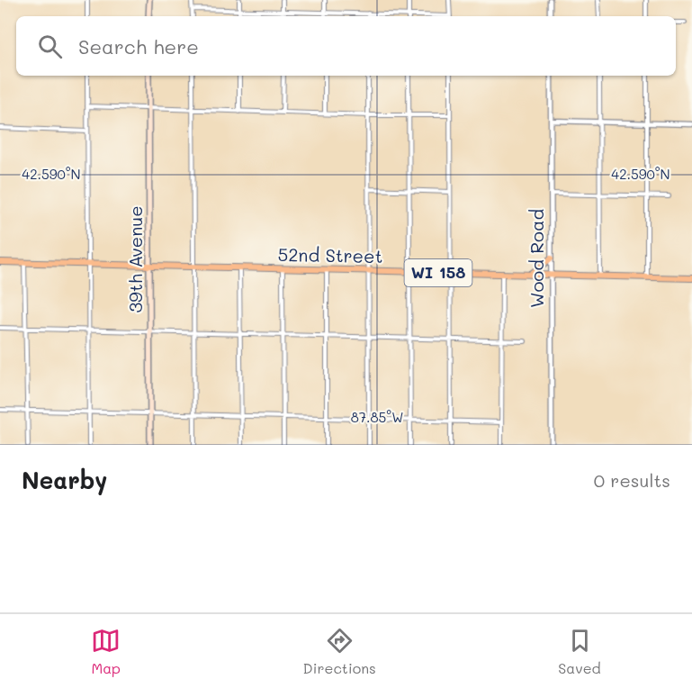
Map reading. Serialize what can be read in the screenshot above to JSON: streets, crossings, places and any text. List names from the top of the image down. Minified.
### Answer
{"streets":{"main road":["52nd Street","39th Avenue","WI 158"],"street":["Wood Road"]},"crossings":[["52nd Street","Wood Road"],["52nd Street","39th Avenue"]],"page":{"search":"Search here","heading":["Nearby","0 results"],"nav":["Map","Directions","Saved"]},"coordinates":["42.590°N","87.85°W"]}
